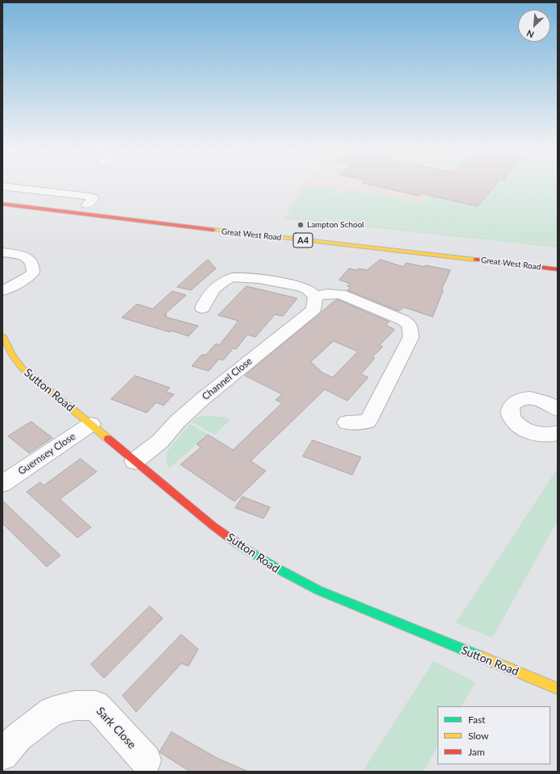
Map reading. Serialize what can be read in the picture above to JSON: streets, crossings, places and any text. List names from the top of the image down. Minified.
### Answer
{"streets":{"main road":["Great West Road","A4","Sutton Road"],"street":["Channel Close","Guernsey Close","Sark Close"]},"crossings":[["Channel Close","Sutton Road"],["Sutton Road","Guernsey Close"]],"places":["Lampton School"],"legend":["Fast","Slow","Jam"],"north":"bottom left"}
